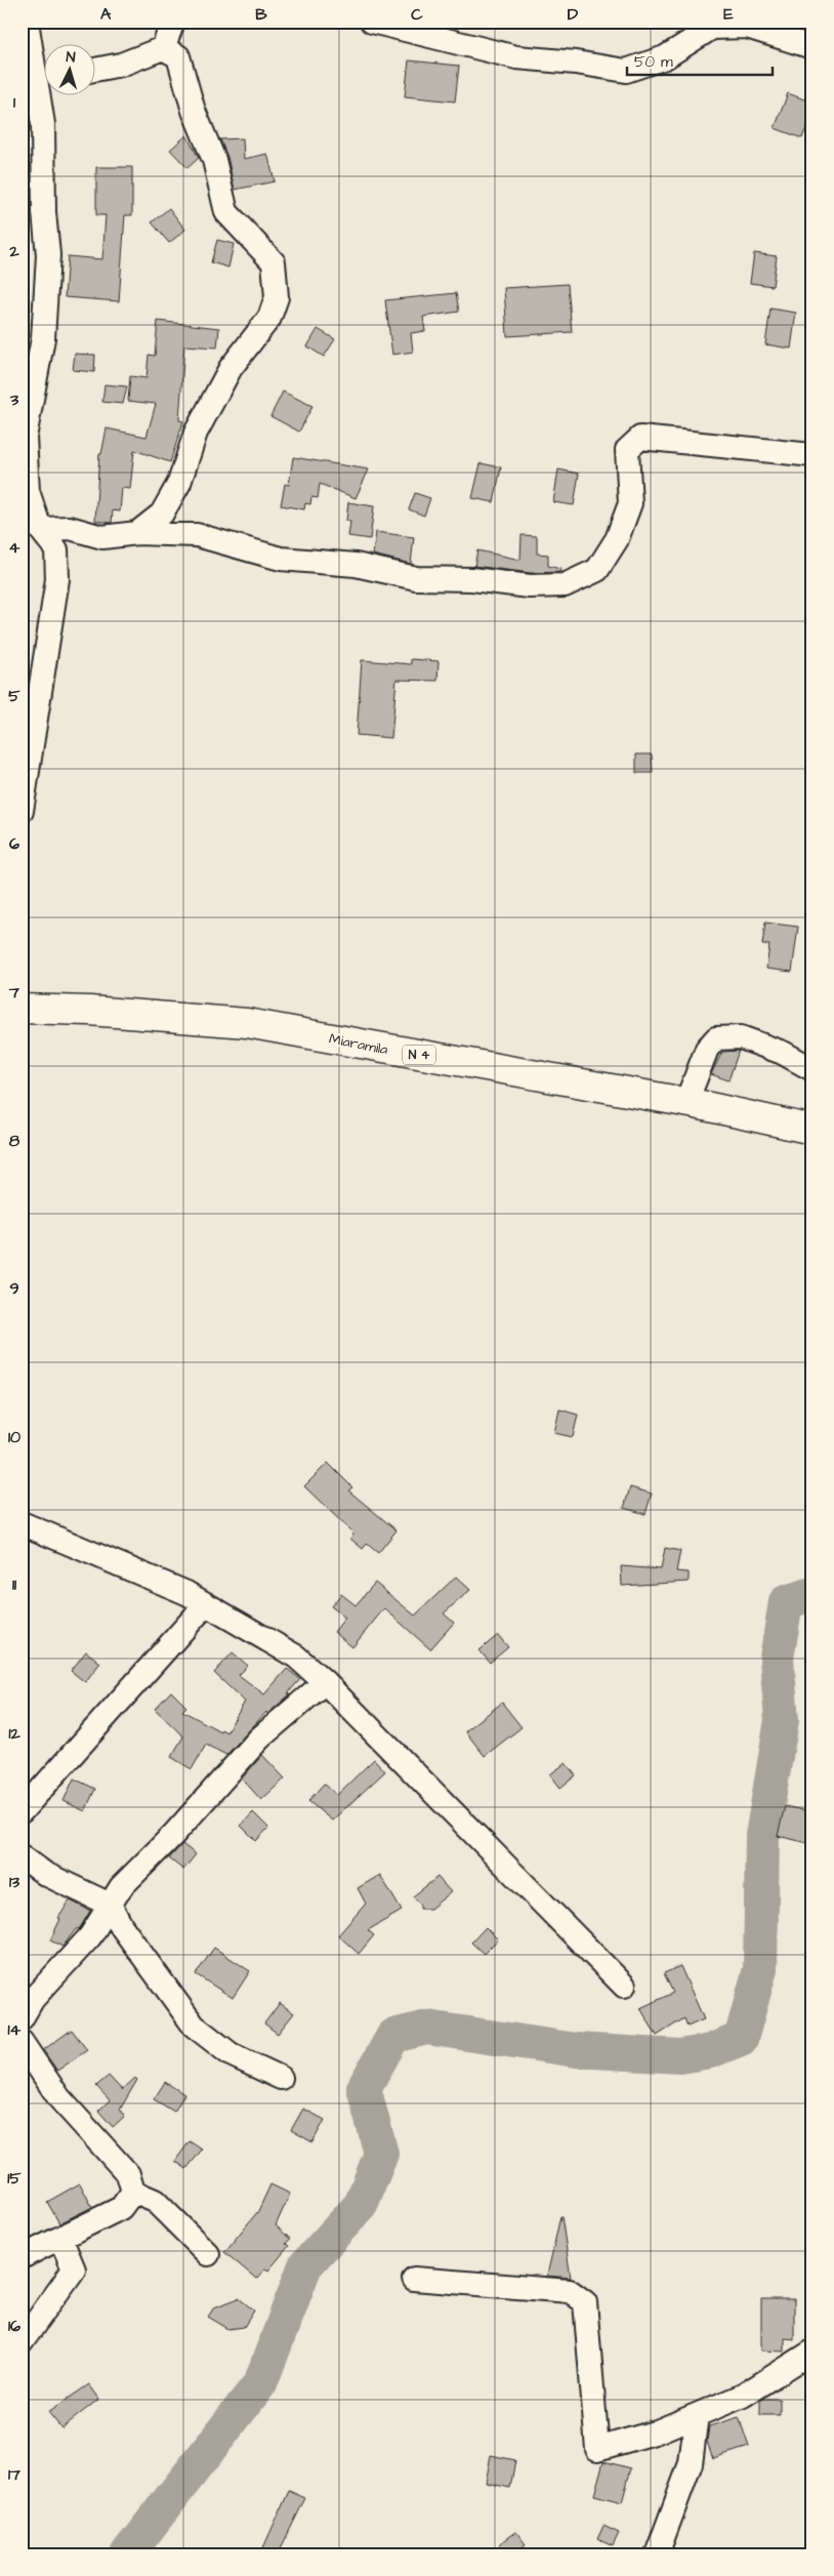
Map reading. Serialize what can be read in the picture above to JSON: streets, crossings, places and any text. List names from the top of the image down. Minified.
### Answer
{"streets":{"main road":["Miaramila","N 4"]},"scale_bar":"50 m","north":"top","grid":{"columns":["A","B","C","D","E"],"rows":["1","2","3","4","5","6","7","8","9","10","11","12","13","14","15","16","17"]}}
